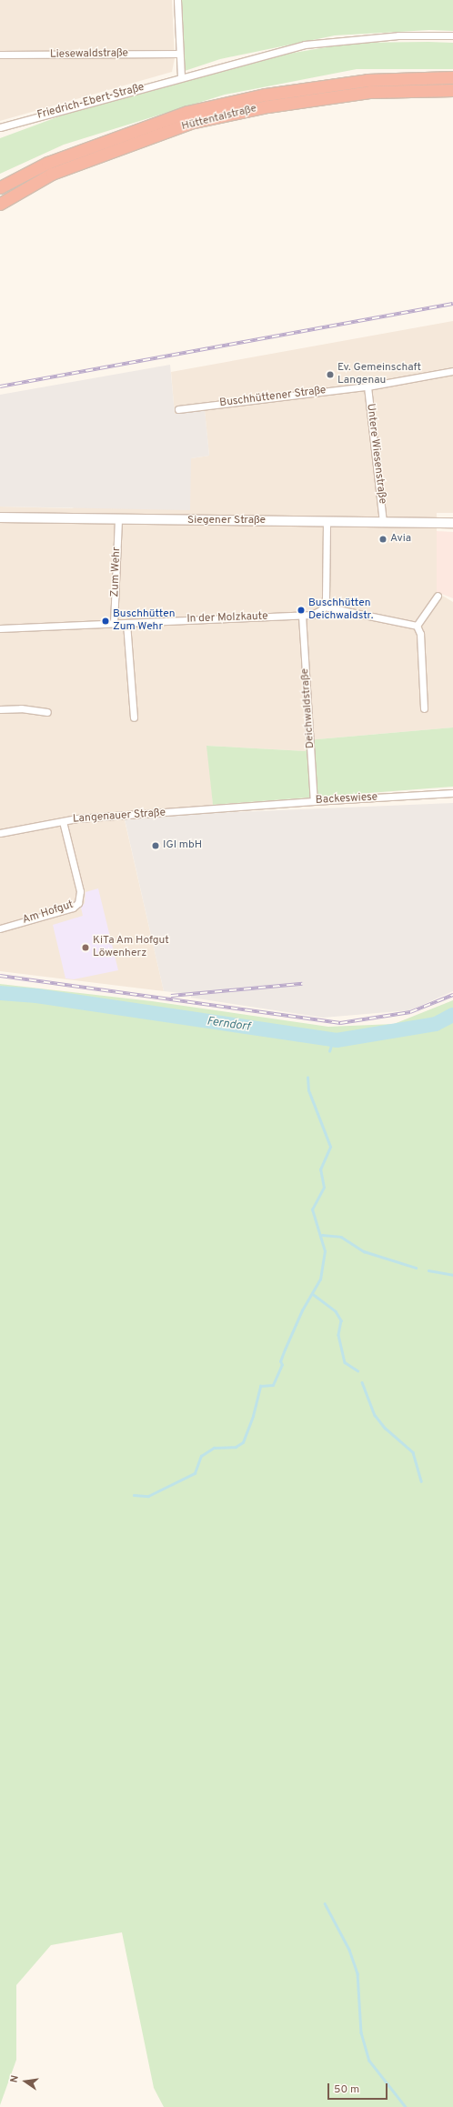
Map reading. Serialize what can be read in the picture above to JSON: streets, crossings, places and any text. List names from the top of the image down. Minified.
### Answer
{"streets":{"highway":["Hüttentalstraße"],"main road":["Siegener Straße"],"street":["Liesewaldstraße","Friedrich-Ebert-Straße","Buschhüttener Straße","Untere Wiesenstraße","Zum Wehr","In der Molzkaute","Deichwaldstraße","Backeswiese","Langenauer Straße","Am Hofgut"]},"crossings":[["Buschhüttener Straße","Untere Wiesenstraße"],["Untere Wiesenstraße","Siegener Straße"],["Siegener Straße","Zum Wehr"],["Zum Wehr","In der Molzkaute"],["In der Molzkaute","Deichwaldstraße"],["Deichwaldstraße","Backeswiese"],["Backeswiese","Langenauer Straße"],["Langenauer Straße","Am Hofgut"]],"water":["Ferndorf"],"places":["Ev. Gemeinschaft Langenau","Avia","Buschhütten Deichwaldstr.","Buschhütten Zum Wehr","IGI mbH","KiTa Am Hofgut Löwenherz"],"scale_bar":"50 m","north":"left"}
